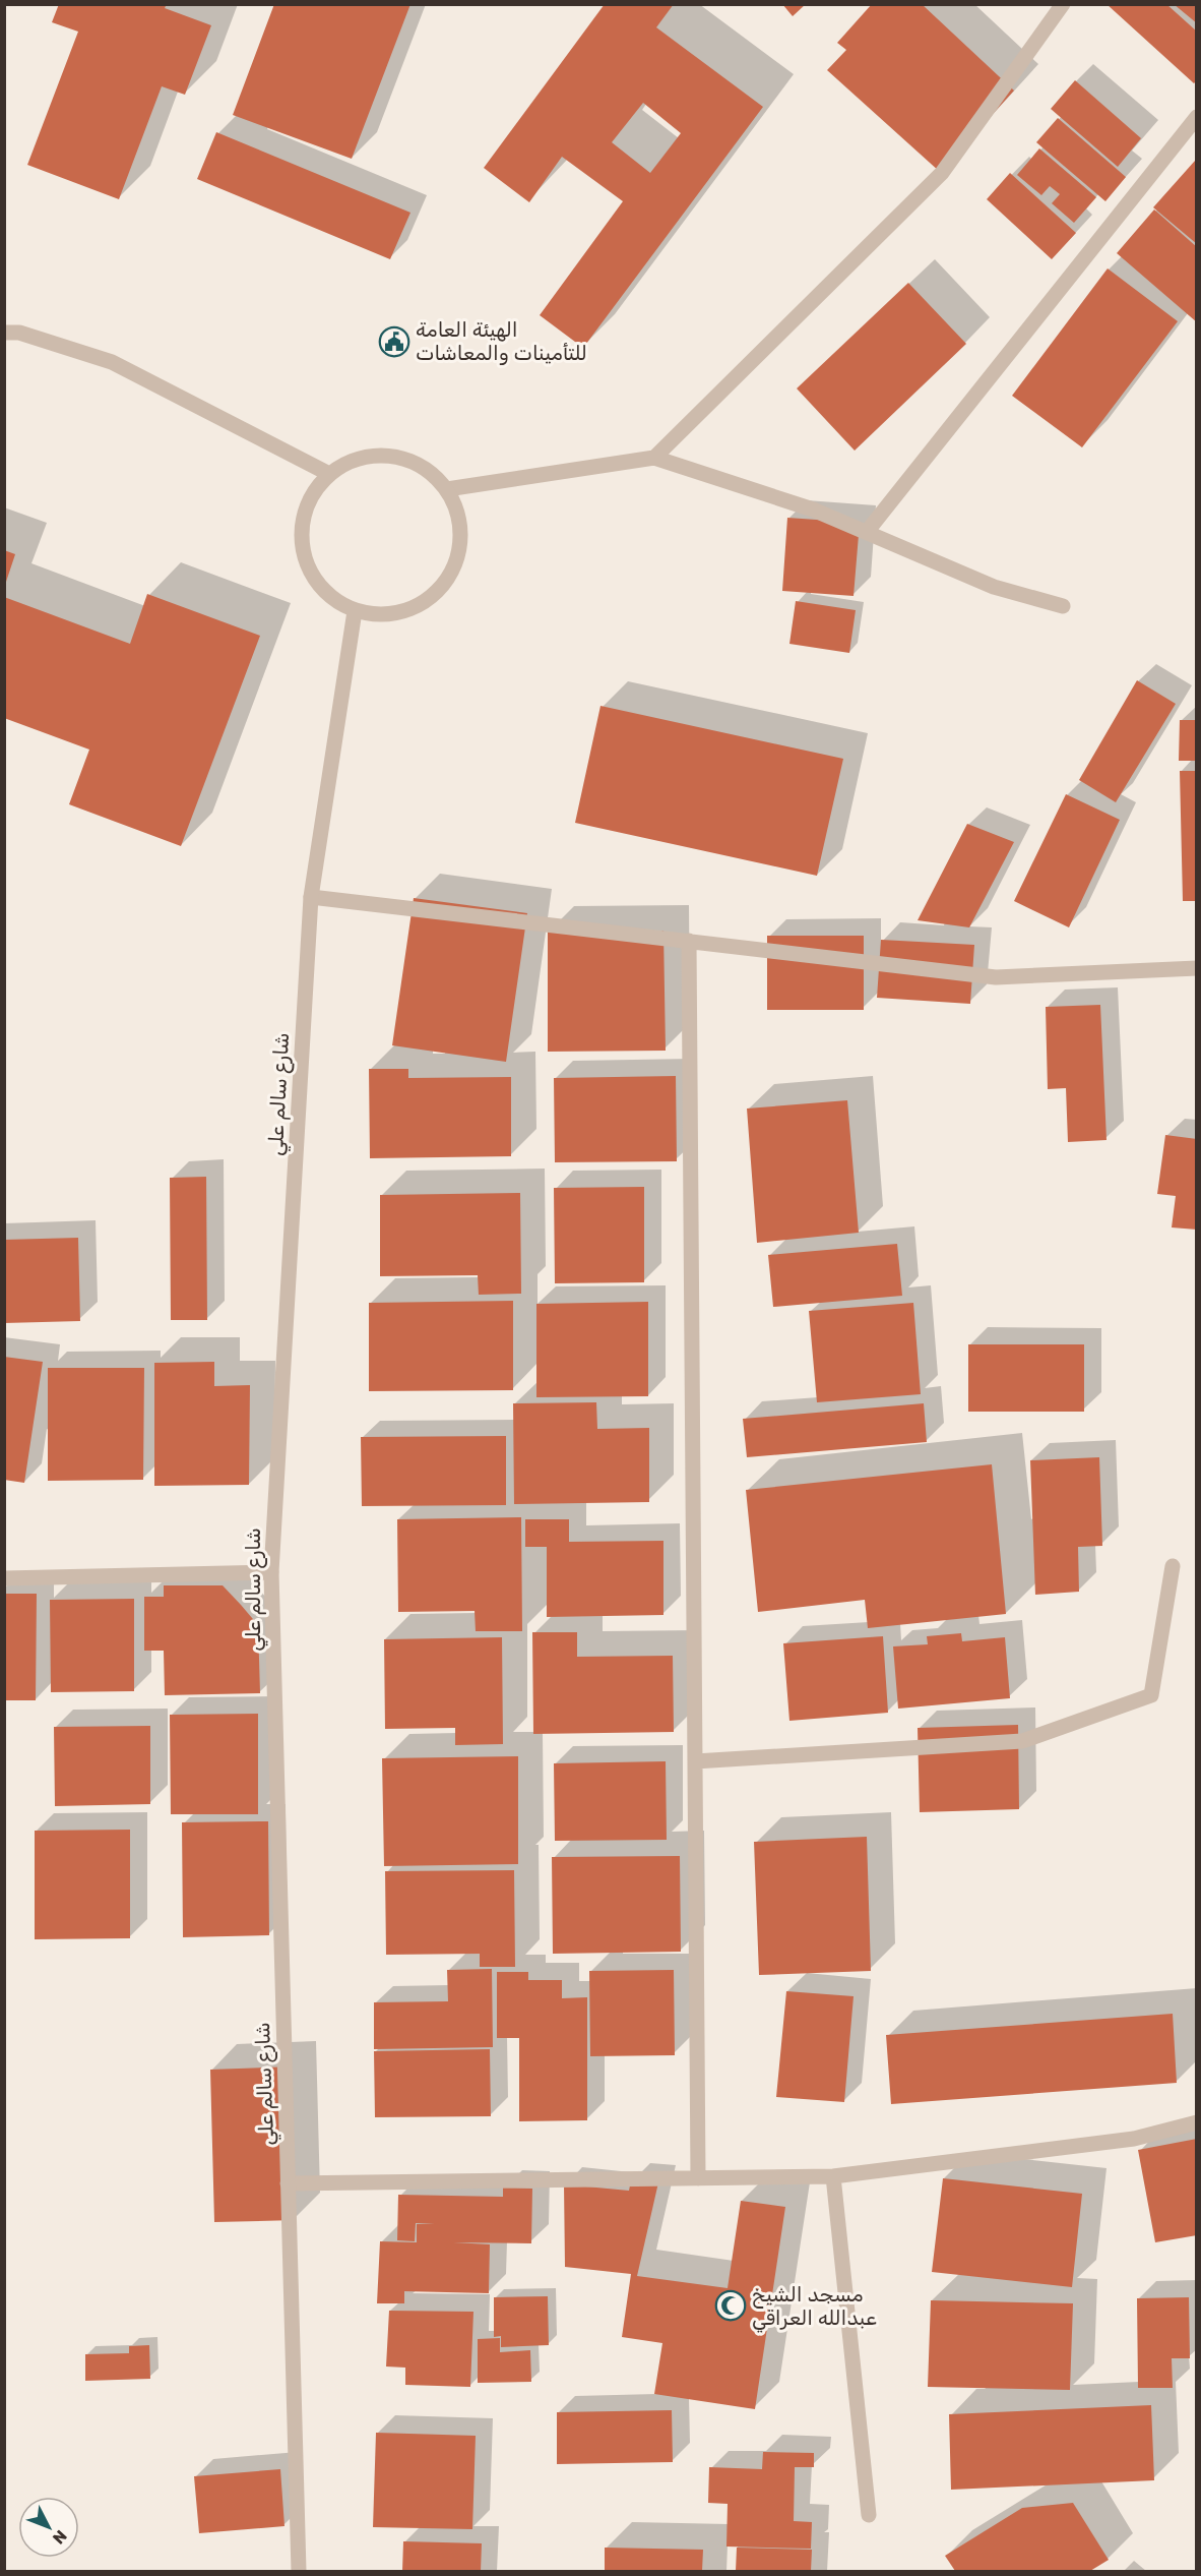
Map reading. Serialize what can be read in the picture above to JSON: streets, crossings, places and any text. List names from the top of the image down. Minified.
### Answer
{"streets":{"street":["شارع سالم علي"]},"places":{"public building":["الهيئة العامة للتأمينات والمعاشات"],"mosque":["مسجد الشيخ عبدالله العراقي"]},"north":"bottom right"}
